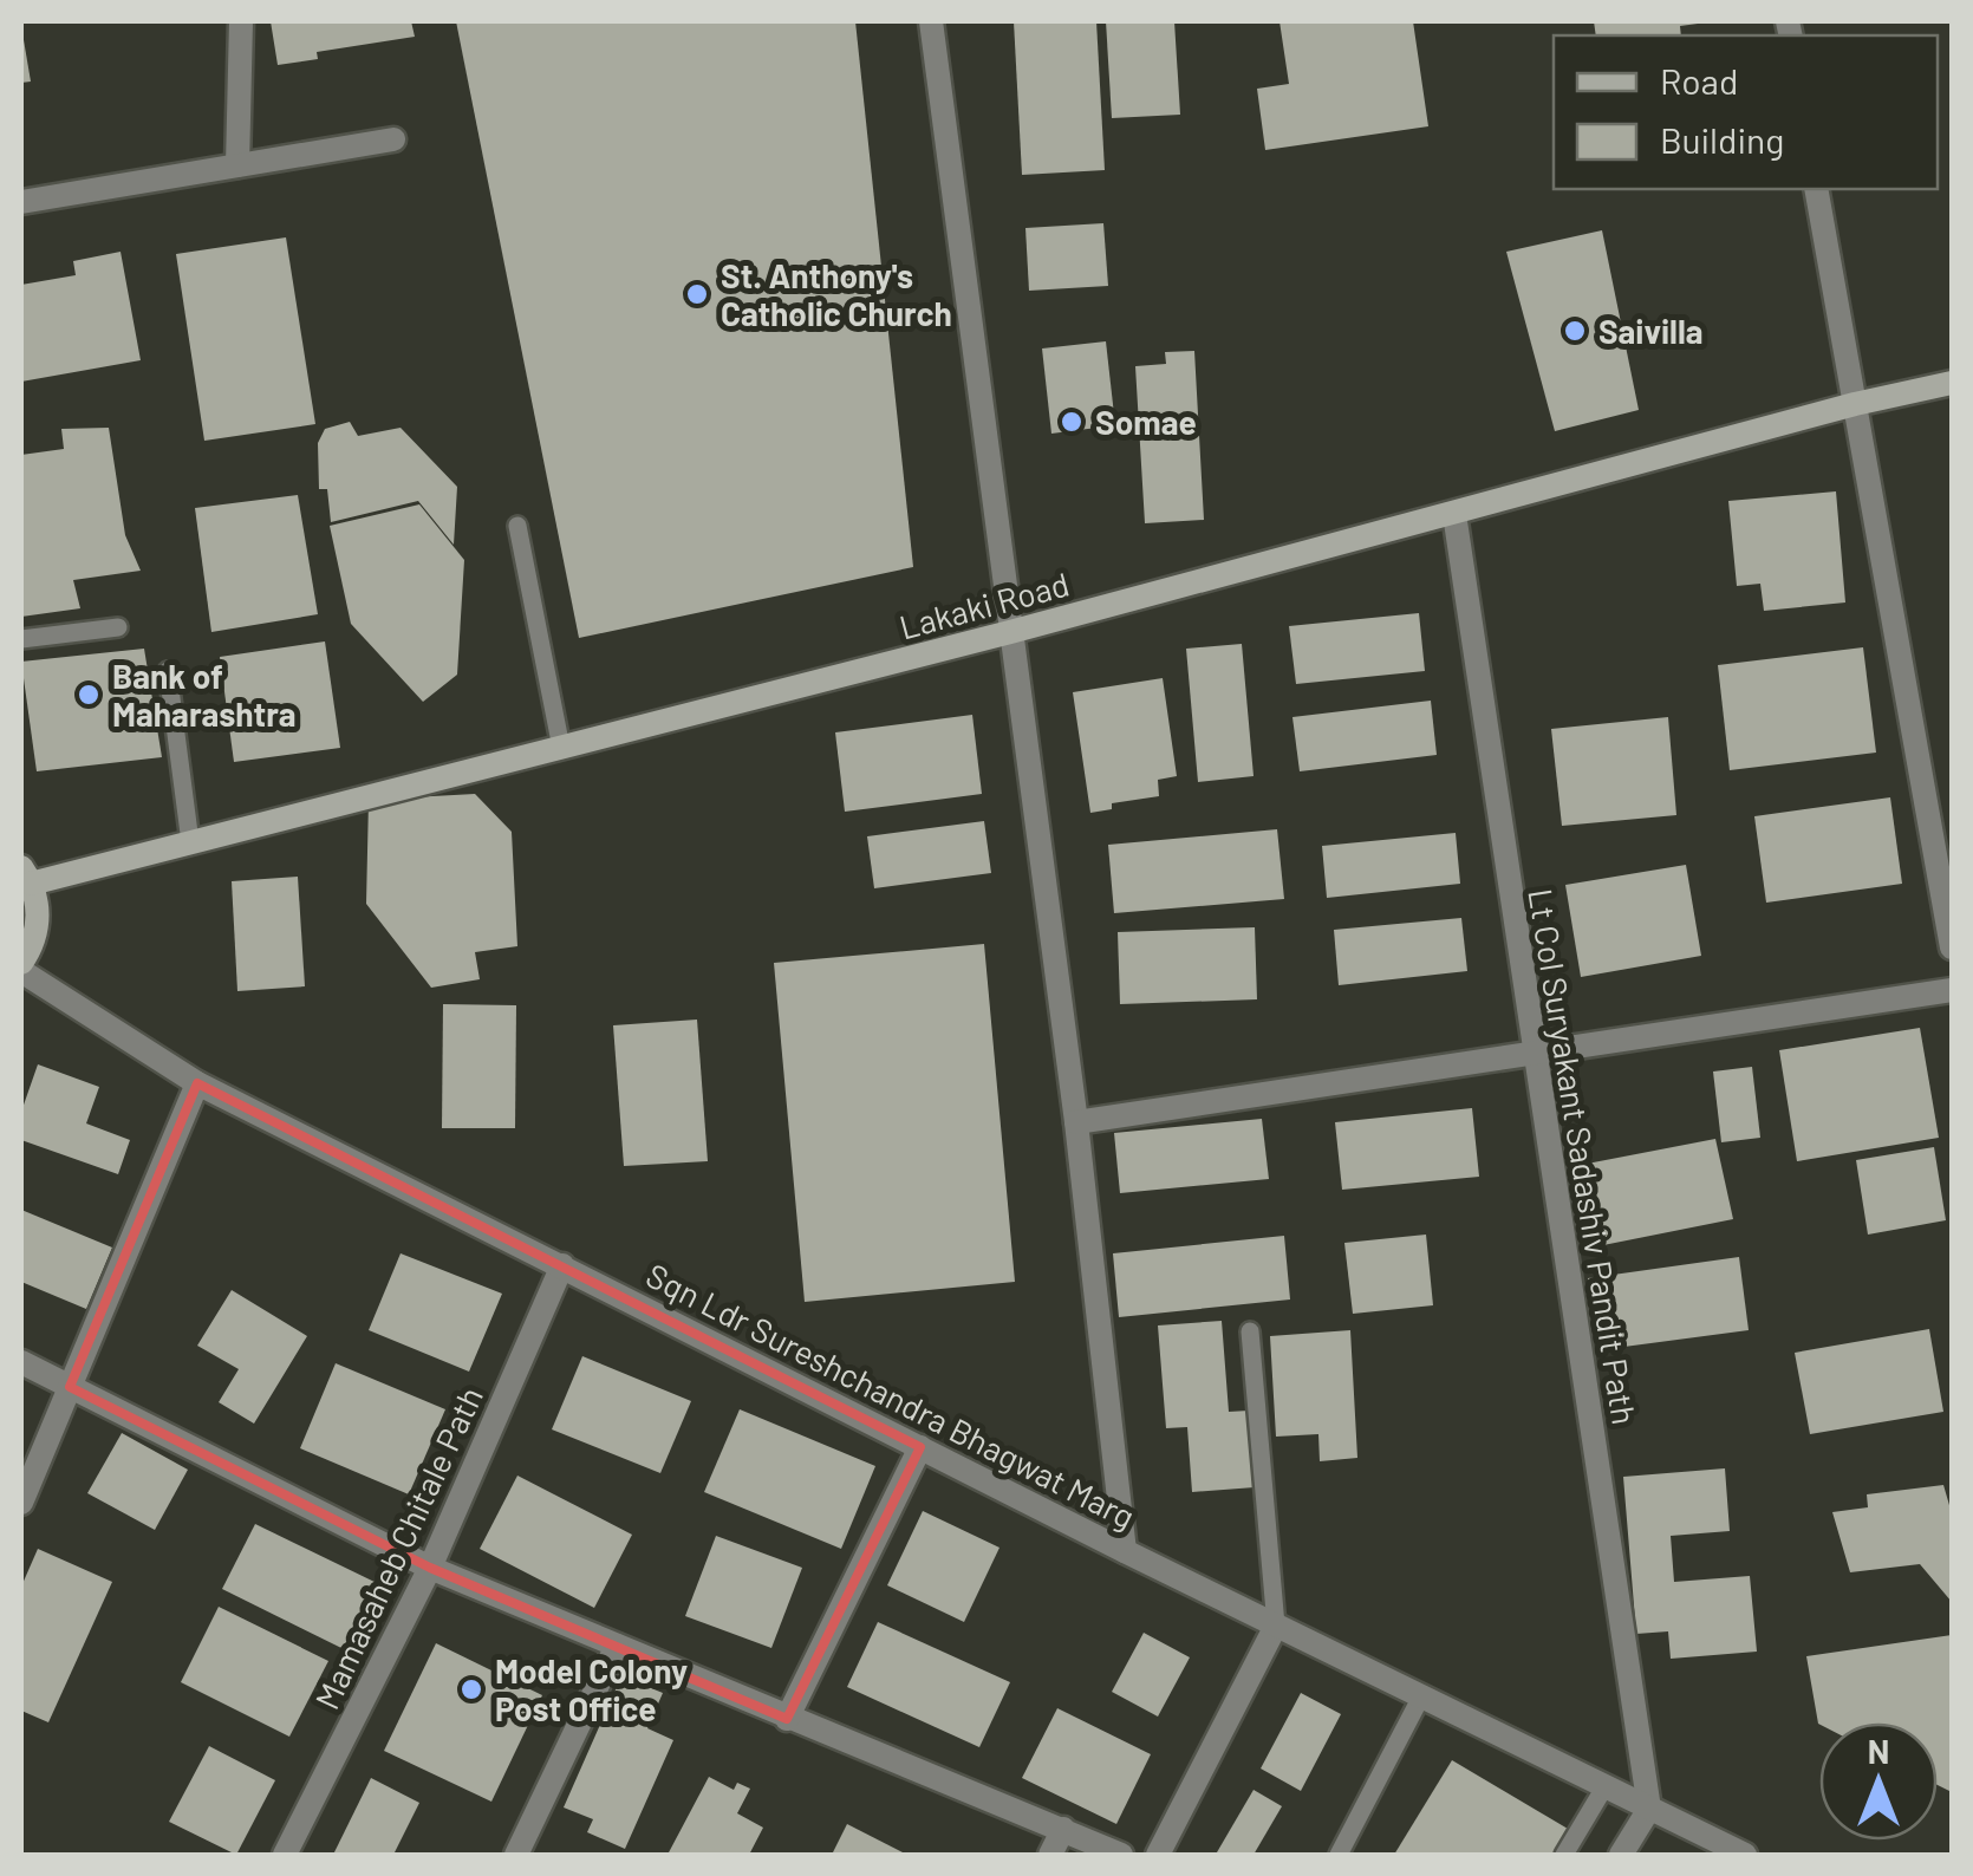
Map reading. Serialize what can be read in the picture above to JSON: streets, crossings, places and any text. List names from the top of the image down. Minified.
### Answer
{"streets":{"main road":["Lakaki Road"],"street":["Lt Col Suryakant Sadashiv Pandit Path","Sqn Ldr Sureshchandra Bhagwat Marg","Mamasaheb Chitale Path"]},"crossings":[["Lakaki Road","Lt Col Suryakant Sadashiv Pandit Path"],["Lt Col Suryakant Sadashiv Pandit Path","Sqn Ldr Sureshchandra Bhagwat Marg"],["Sqn Ldr Sureshchandra Bhagwat Marg","Mamasaheb Chitale Path"]],"places":["St. Anthony's Catholic Church","Saivilla","Somae","Bank of Maharashtra","Model Colony Post Office"],"legend":["Road","Building"],"north":"top"}
